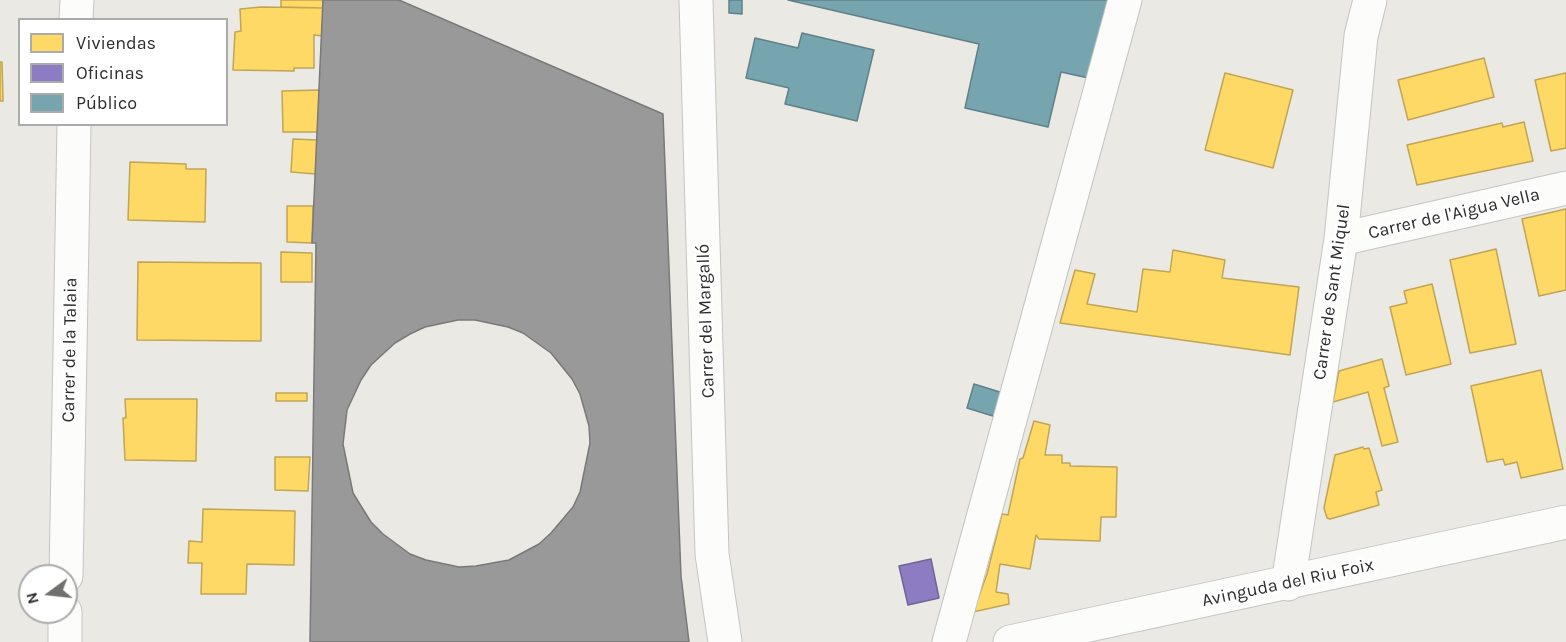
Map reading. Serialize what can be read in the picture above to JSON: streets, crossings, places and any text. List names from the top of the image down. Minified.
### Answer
{"streets":{"street":["Carrer de l'Aigua Vella","Carrer de Sant Miquel","Carrer del Margalló","Carrer de la Talaia","Avinguda del Riu Foix"]},"crossings":[["Carrer de l'Aigua Vella","Carrer de Sant Miquel"],["Carrer de Sant Miquel","Avinguda del Riu Foix"]],"legend":["Viviendas","Oficinas","Público"],"north":"left"}
